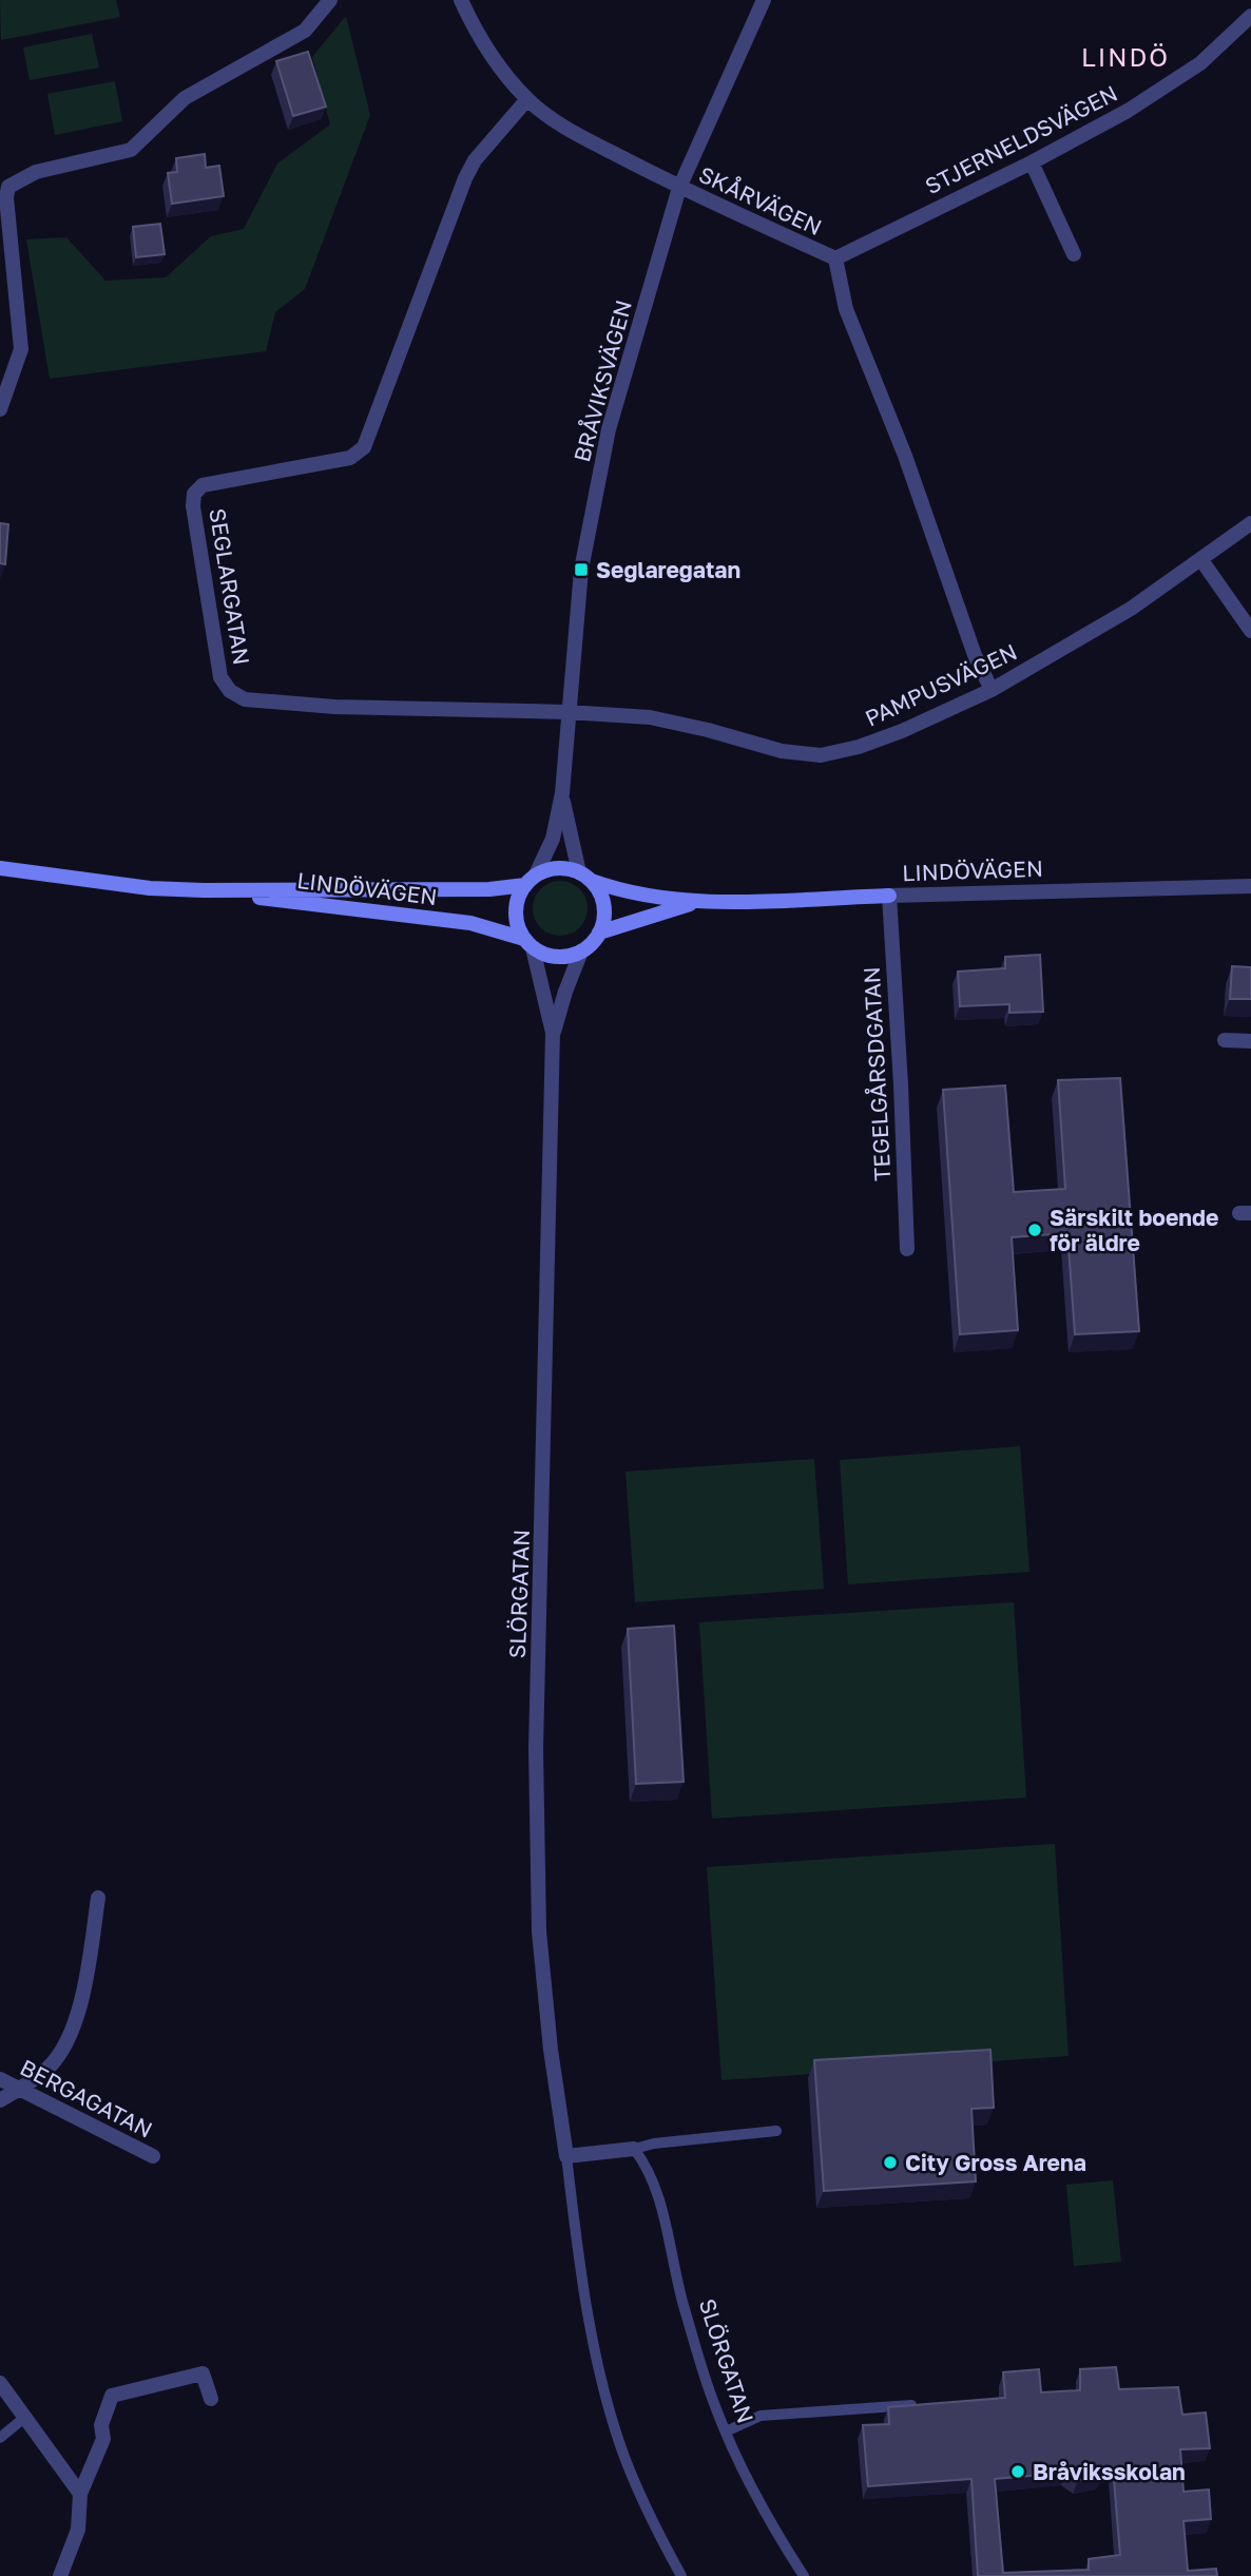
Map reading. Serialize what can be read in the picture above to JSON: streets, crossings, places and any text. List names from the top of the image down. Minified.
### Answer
{"streets":{"main road":["LINDÖVÄGEN"],"street":["STJERNELDSVÄGEN","SKÅRVÄGEN","BRÅVIKSVÄGEN","SEGLARGATAN","PAMPUSVÄGEN","TEGELGÅRSDGATAN","SLÖRGATAN","BERGAGATAN"]},"crossings":[["STJERNELDSVÄGEN","SKÅRVÄGEN"],["SKÅRVÄGEN","BRÅVIKSVÄGEN"],["SKÅRVÄGEN","SEGLARGATAN"],["SKÅRVÄGEN","PAMPUSVÄGEN"],["BRÅVIKSVÄGEN","SEGLARGATAN"],["BRÅVIKSVÄGEN","PAMPUSVÄGEN"],["BRÅVIKSVÄGEN","LINDÖVÄGEN"],["BRÅVIKSVÄGEN","SLÖRGATAN"],["SEGLARGATAN","PAMPUSVÄGEN"],["LINDÖVÄGEN","TEGELGÅRSDGATAN"],["LINDÖVÄGEN","SLÖRGATAN"]],"districts":["LINDÖ"],"places":{"transit":["Seglaregatan"],"other":["Särskilt boende för äldre","City Gross Arena","Bråviksskolan"]}}
